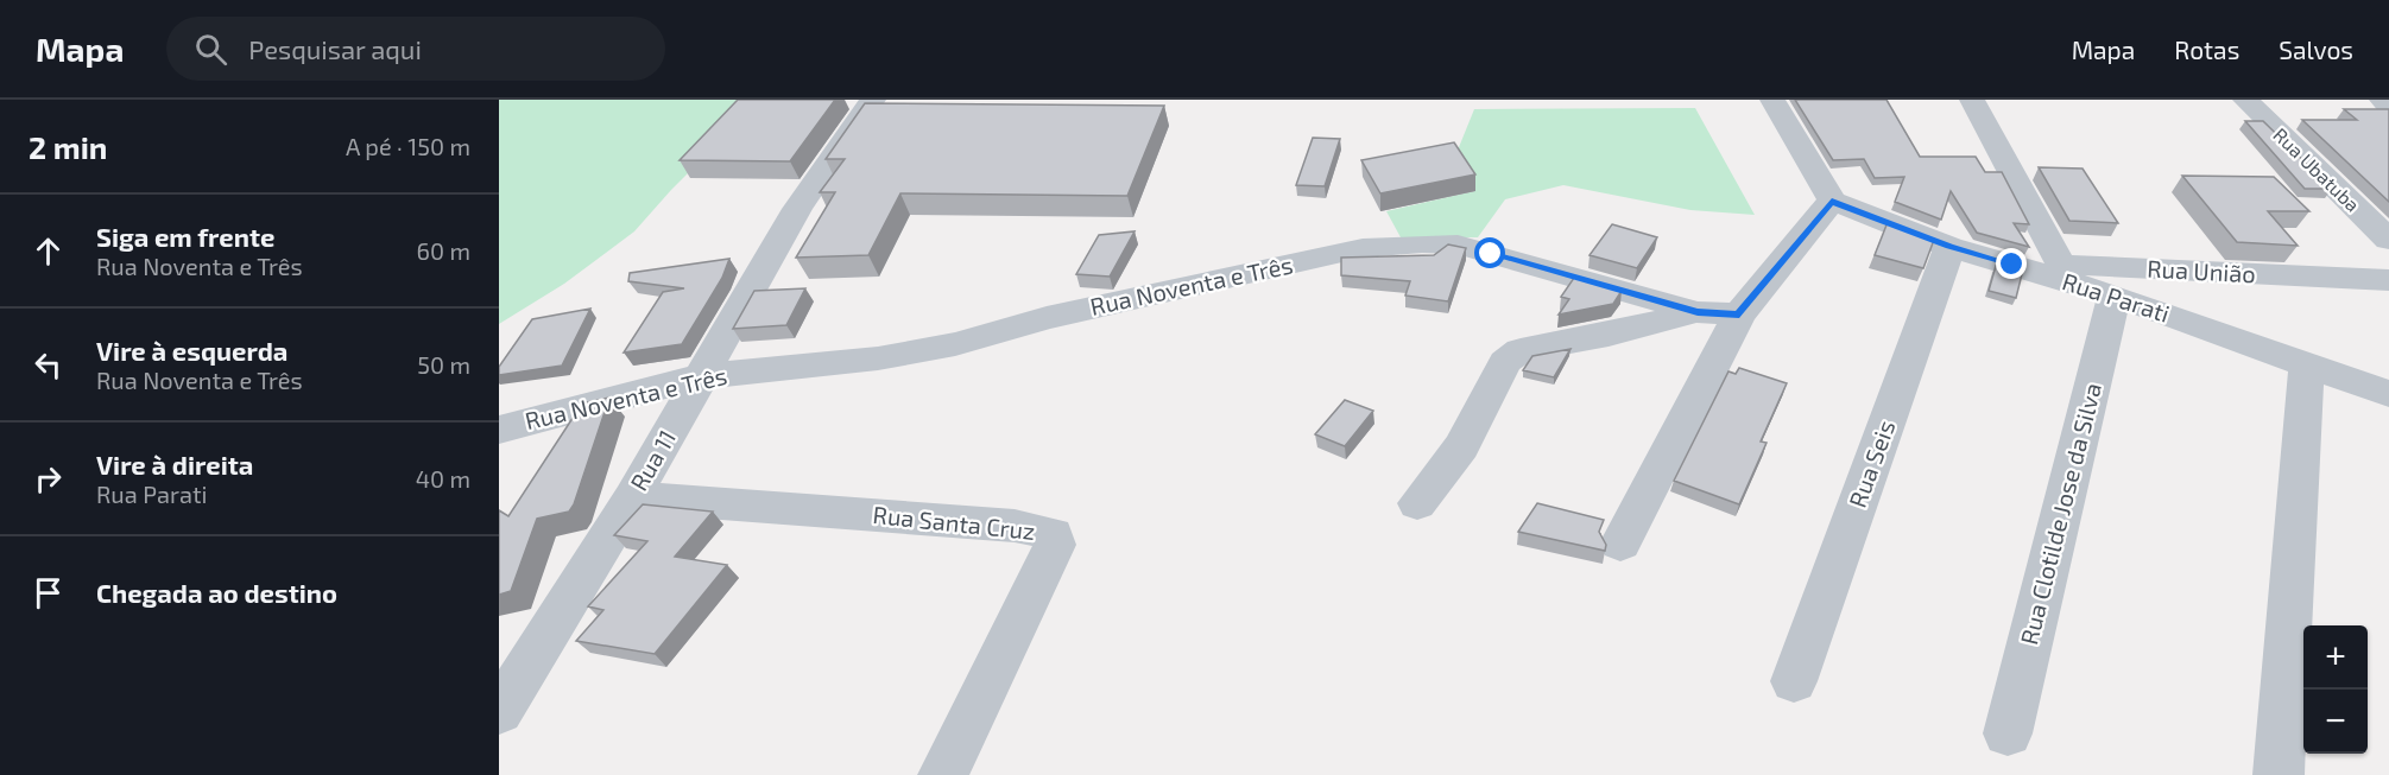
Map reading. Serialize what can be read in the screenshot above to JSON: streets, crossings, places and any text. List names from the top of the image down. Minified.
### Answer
{"streets":{"street":["Rua Ubatuba","Rua União","Rua Noventa e Três","Rua Parati","Rua 11","Rua Seis","Rua Clotilde Jose da Silva","Rua Santa Cruz"]},"crossings":[["Rua União","Rua Parati"],["Rua Noventa e Três","Rua 11"],["Rua Parati","Rua Seis"],["Rua Parati","Rua Clotilde Jose da Silva"],["Rua 11","Rua Santa Cruz"]],"page":{"header":"Mapa","search":"Pesquisar aqui","nav":["Mapa","Rotas","Salvos"],"heading":["2 min","A pé · 150 m"],"list":[["Siga em frente","Rua Noventa e Três","60 m"],["Vire à esquerda","Rua Noventa e Três","50 m"],["Vire à direita","Rua Parati","40 m"],"Chegada ao destino"],"map_buttons":["+","−"]}}
